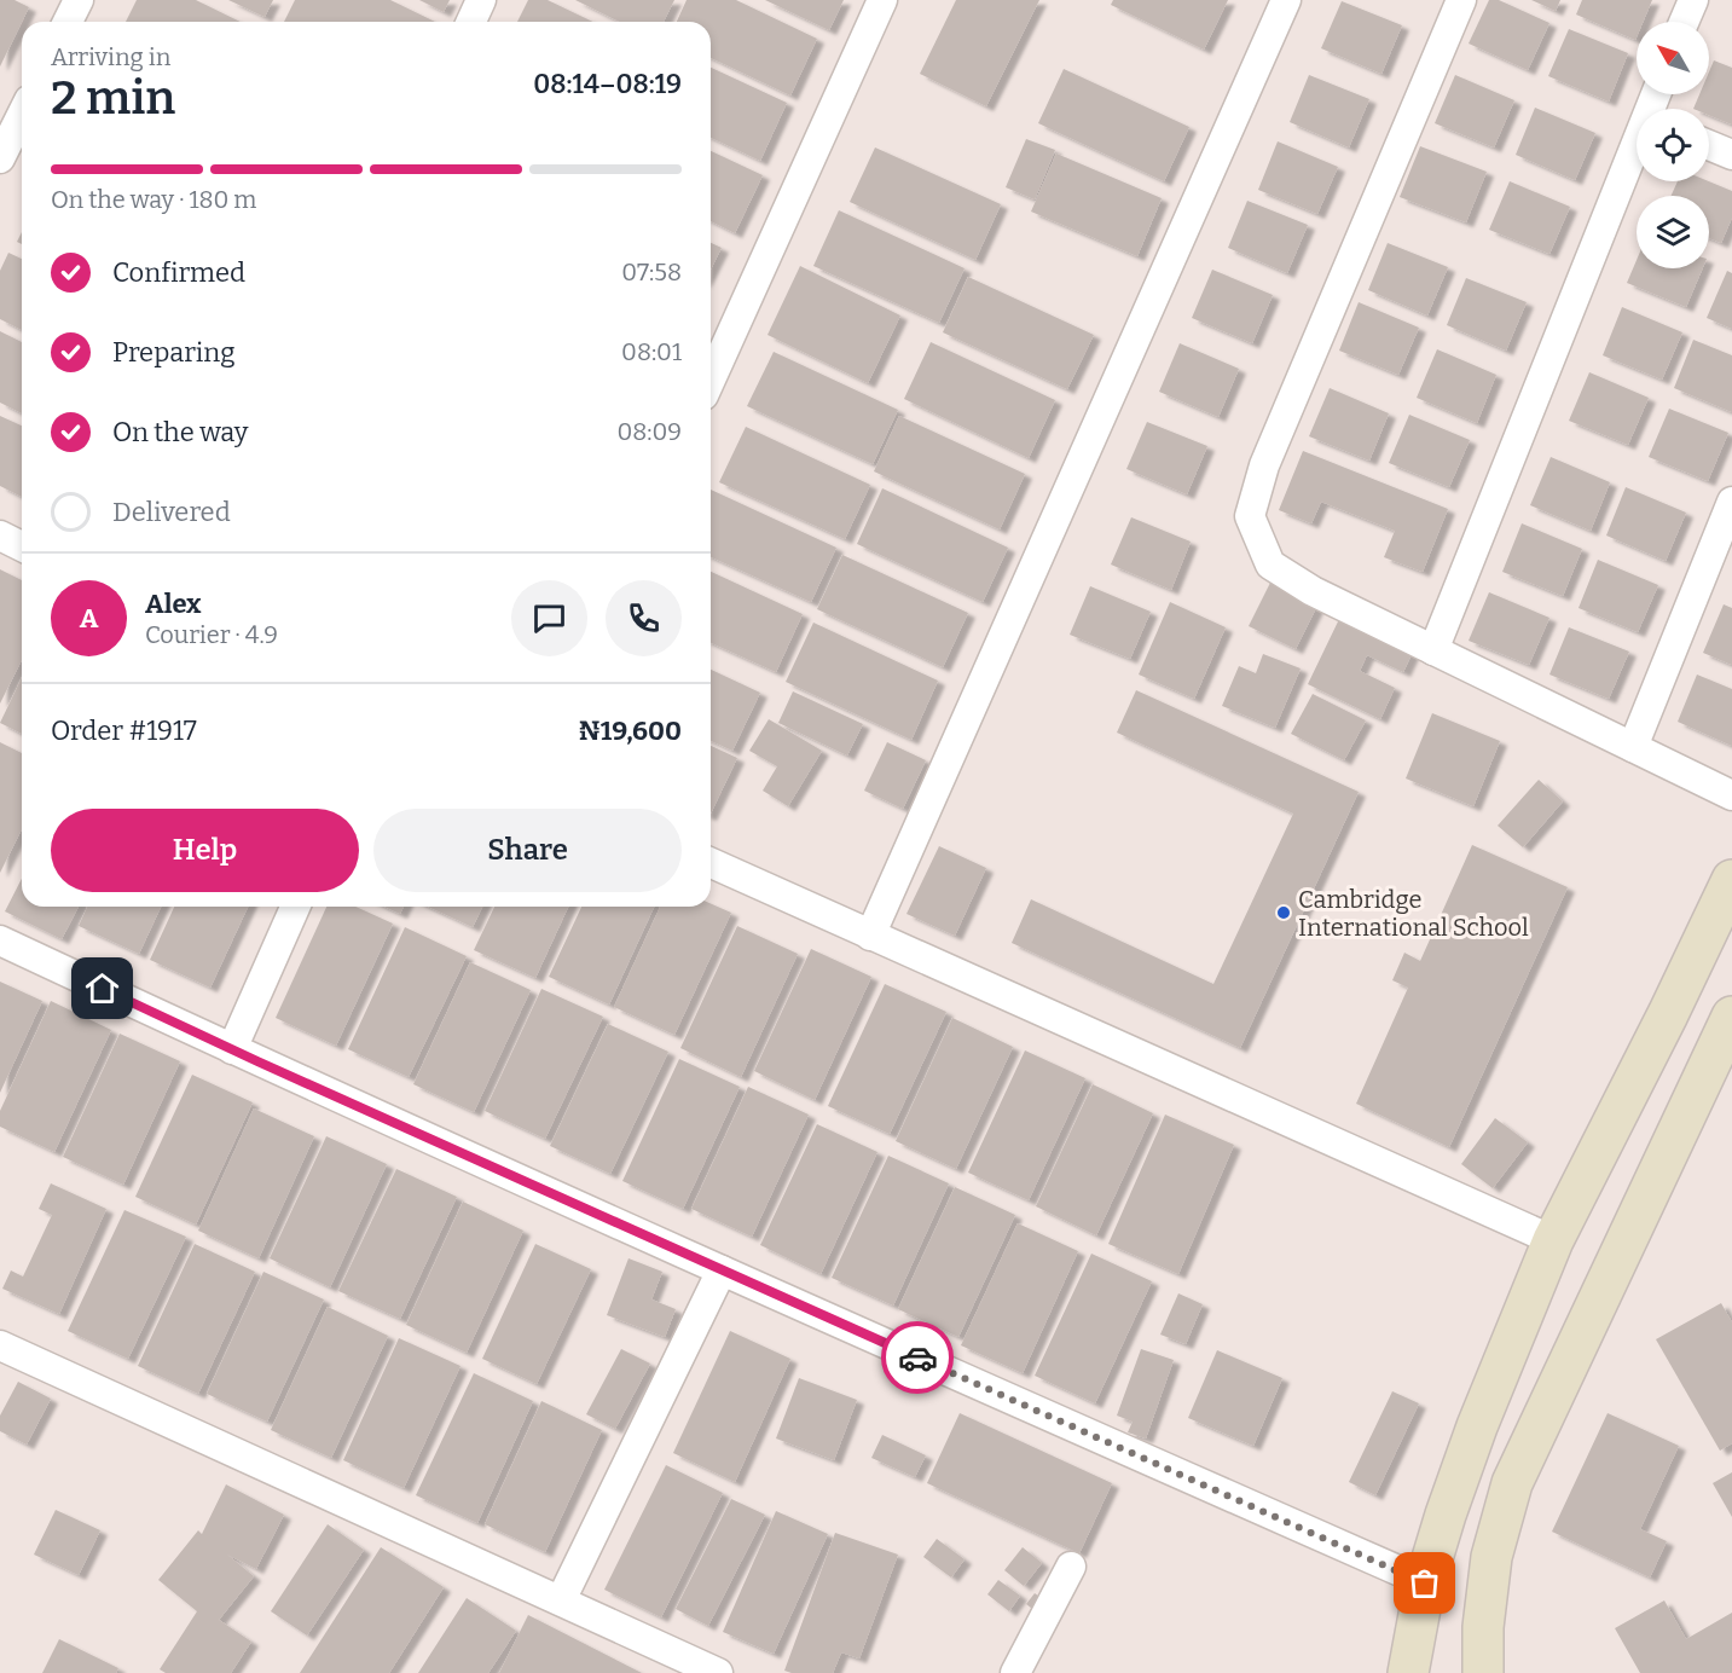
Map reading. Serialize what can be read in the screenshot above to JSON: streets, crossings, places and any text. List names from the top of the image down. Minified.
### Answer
{"places":["Cambridge International School"],"north":"top left","page":{"heading":["2 min","Arriving in","08:14–08:19"],"panel":["Alex","Courier · 4.9","Order #1917","₦19,600"],"bar":"On the way · 180 m","list":[["Confirmed","07:58"],["Preparing","08:01"],["On the way","08:09"],"Delivered"],"round":"A","buttons":["Help","Share"]}}
